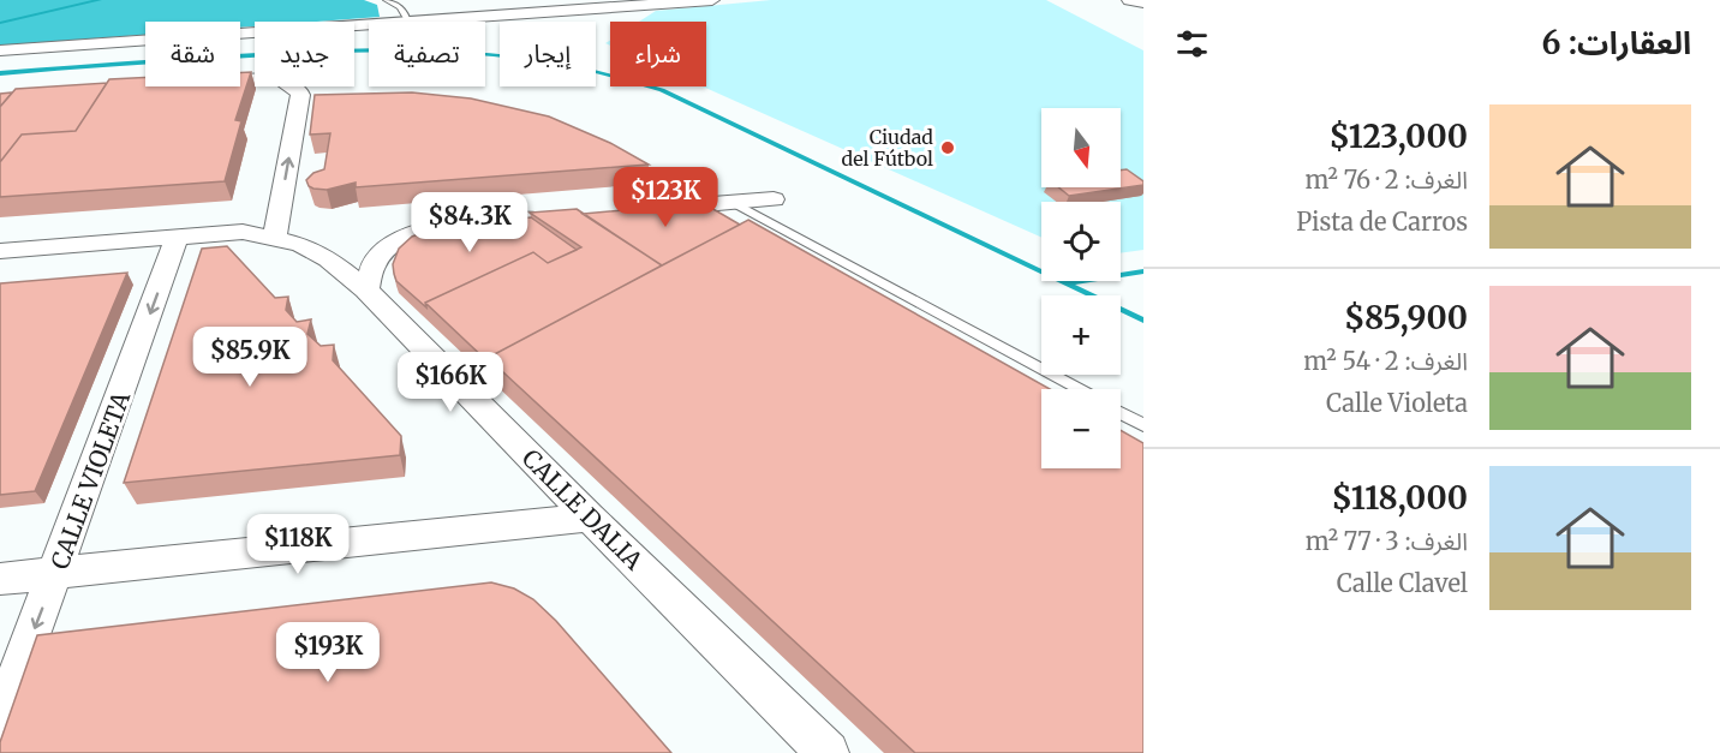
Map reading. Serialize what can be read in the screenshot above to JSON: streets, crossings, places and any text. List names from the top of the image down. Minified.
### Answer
{"streets":{"street":["CALLE VIOLETA","CALLE DALIA"]},"crossings":[["CALLE VIOLETA","CALLE DALIA"]],"one_way":["CALLE VIOLETA"],"places":["Ciudad del Fútbol"],"north":"bottom","page":{"heading":"العقارات: 6","chip":["شراء","إيجار","تصفية","جديد","شقة"],"list":[{"name":"$123,000","note":"الغرف: 2 · 76 m² · Pista de Carros"},{"name":"$85,900","note":"الغرف: 2 · 54 m² · Calle Violeta"},{"name":"$118,000","note":"الغرف: 3 · 77 m² · Calle Clavel"}],"map_buttons":["+","−"],"price":["$123K","$84.3K","$85.9K","$166K","$118K","$193K"]}}
